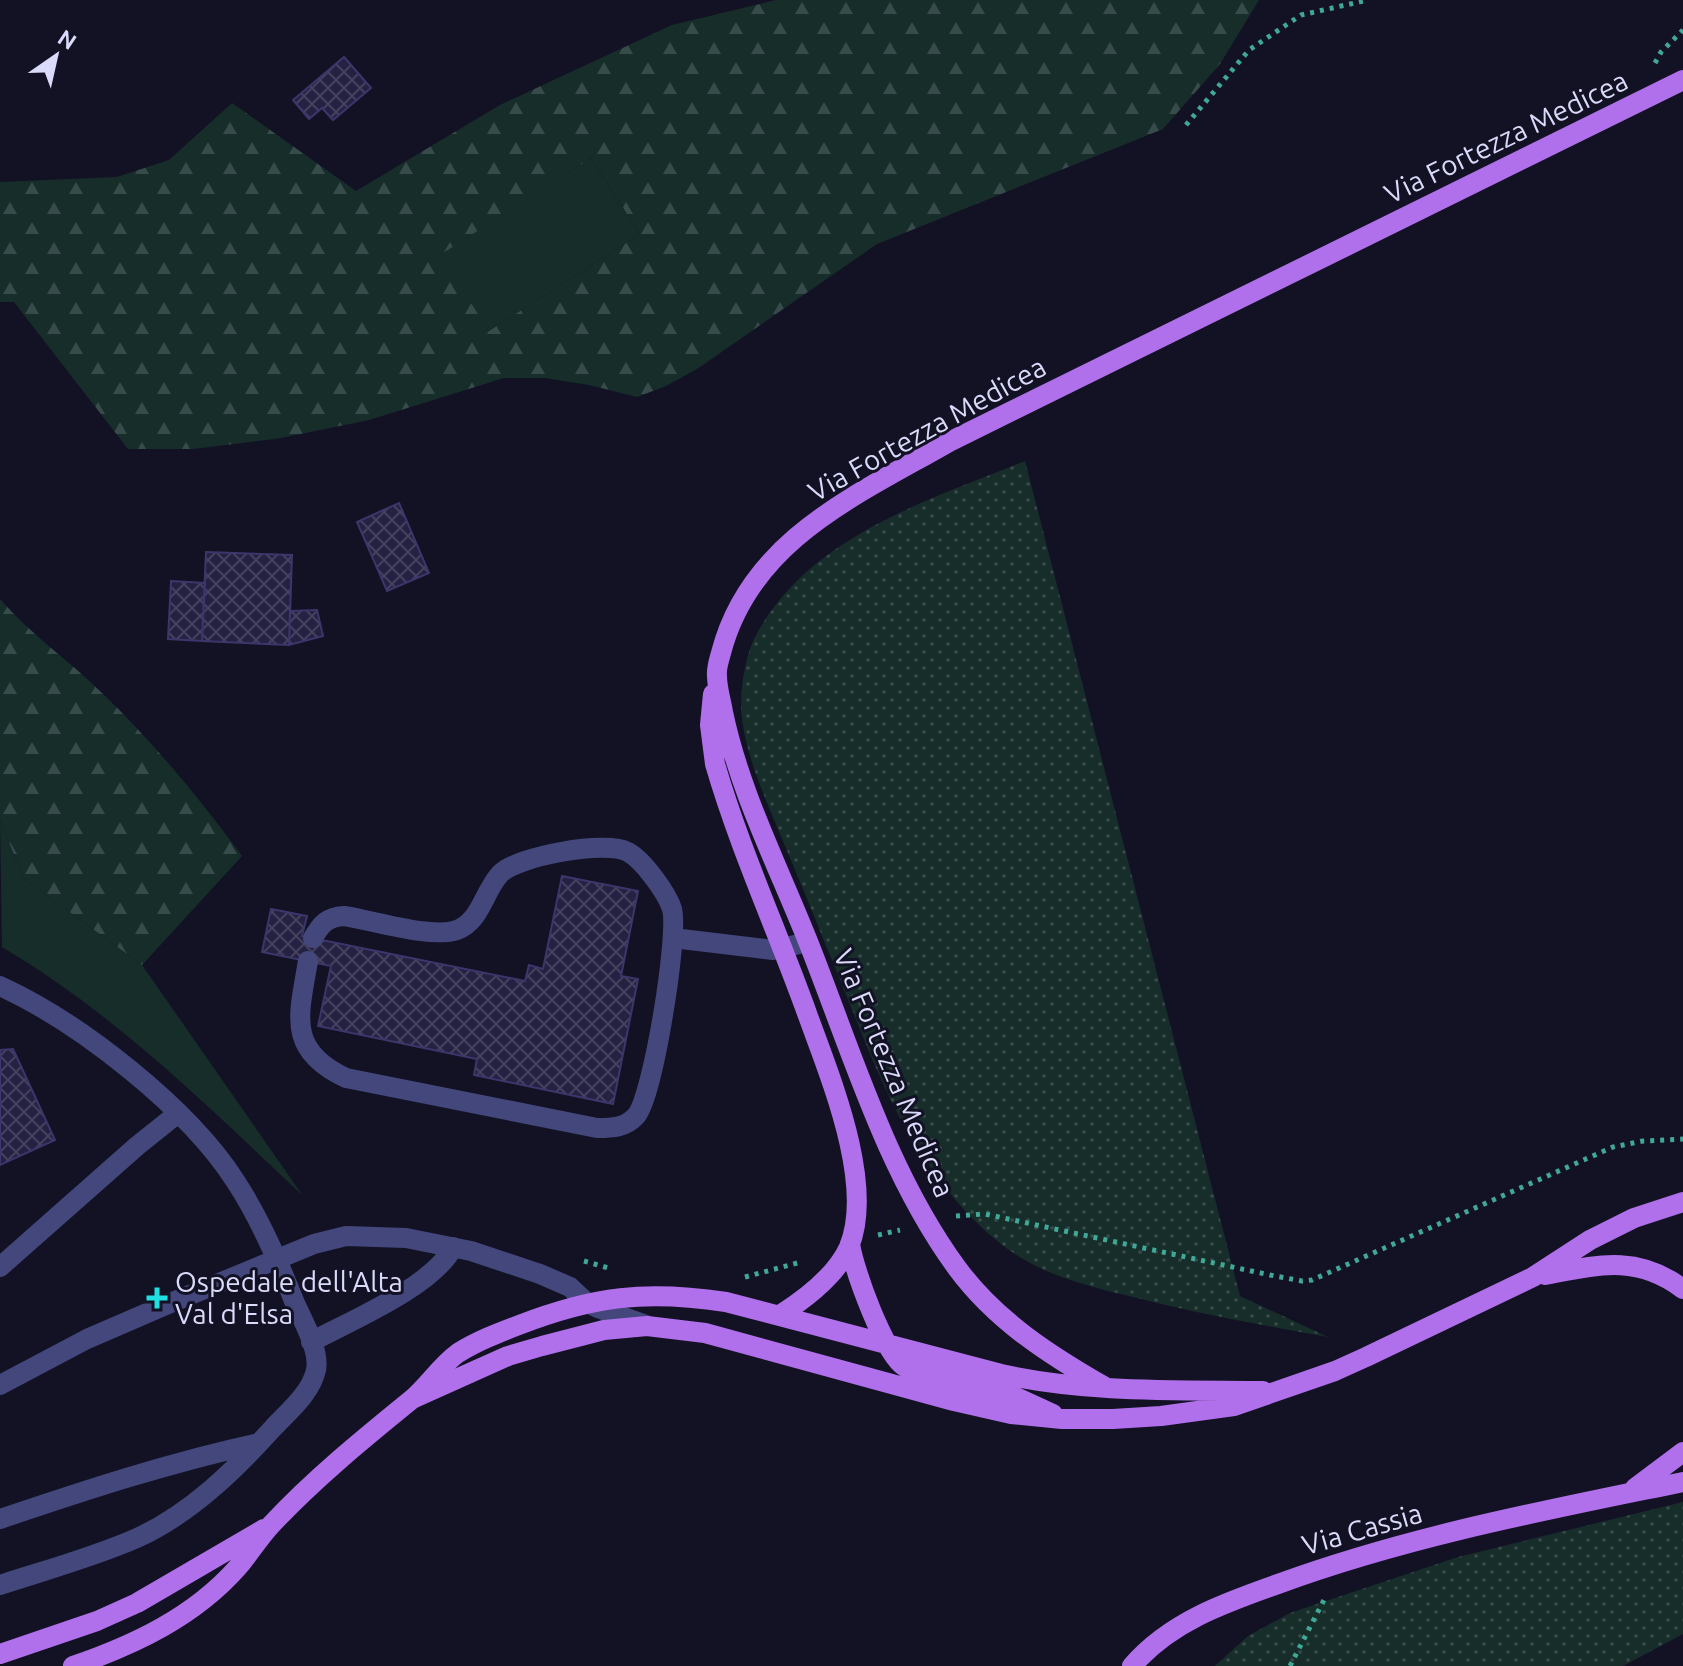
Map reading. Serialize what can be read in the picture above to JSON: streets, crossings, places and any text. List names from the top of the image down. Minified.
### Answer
{"streets":{"main road":["Via Fortezza Medicea","Via Cassia"]},"places":{"health":["Ospedale dell'Alta Val d'Elsa"]},"north":"top right"}
